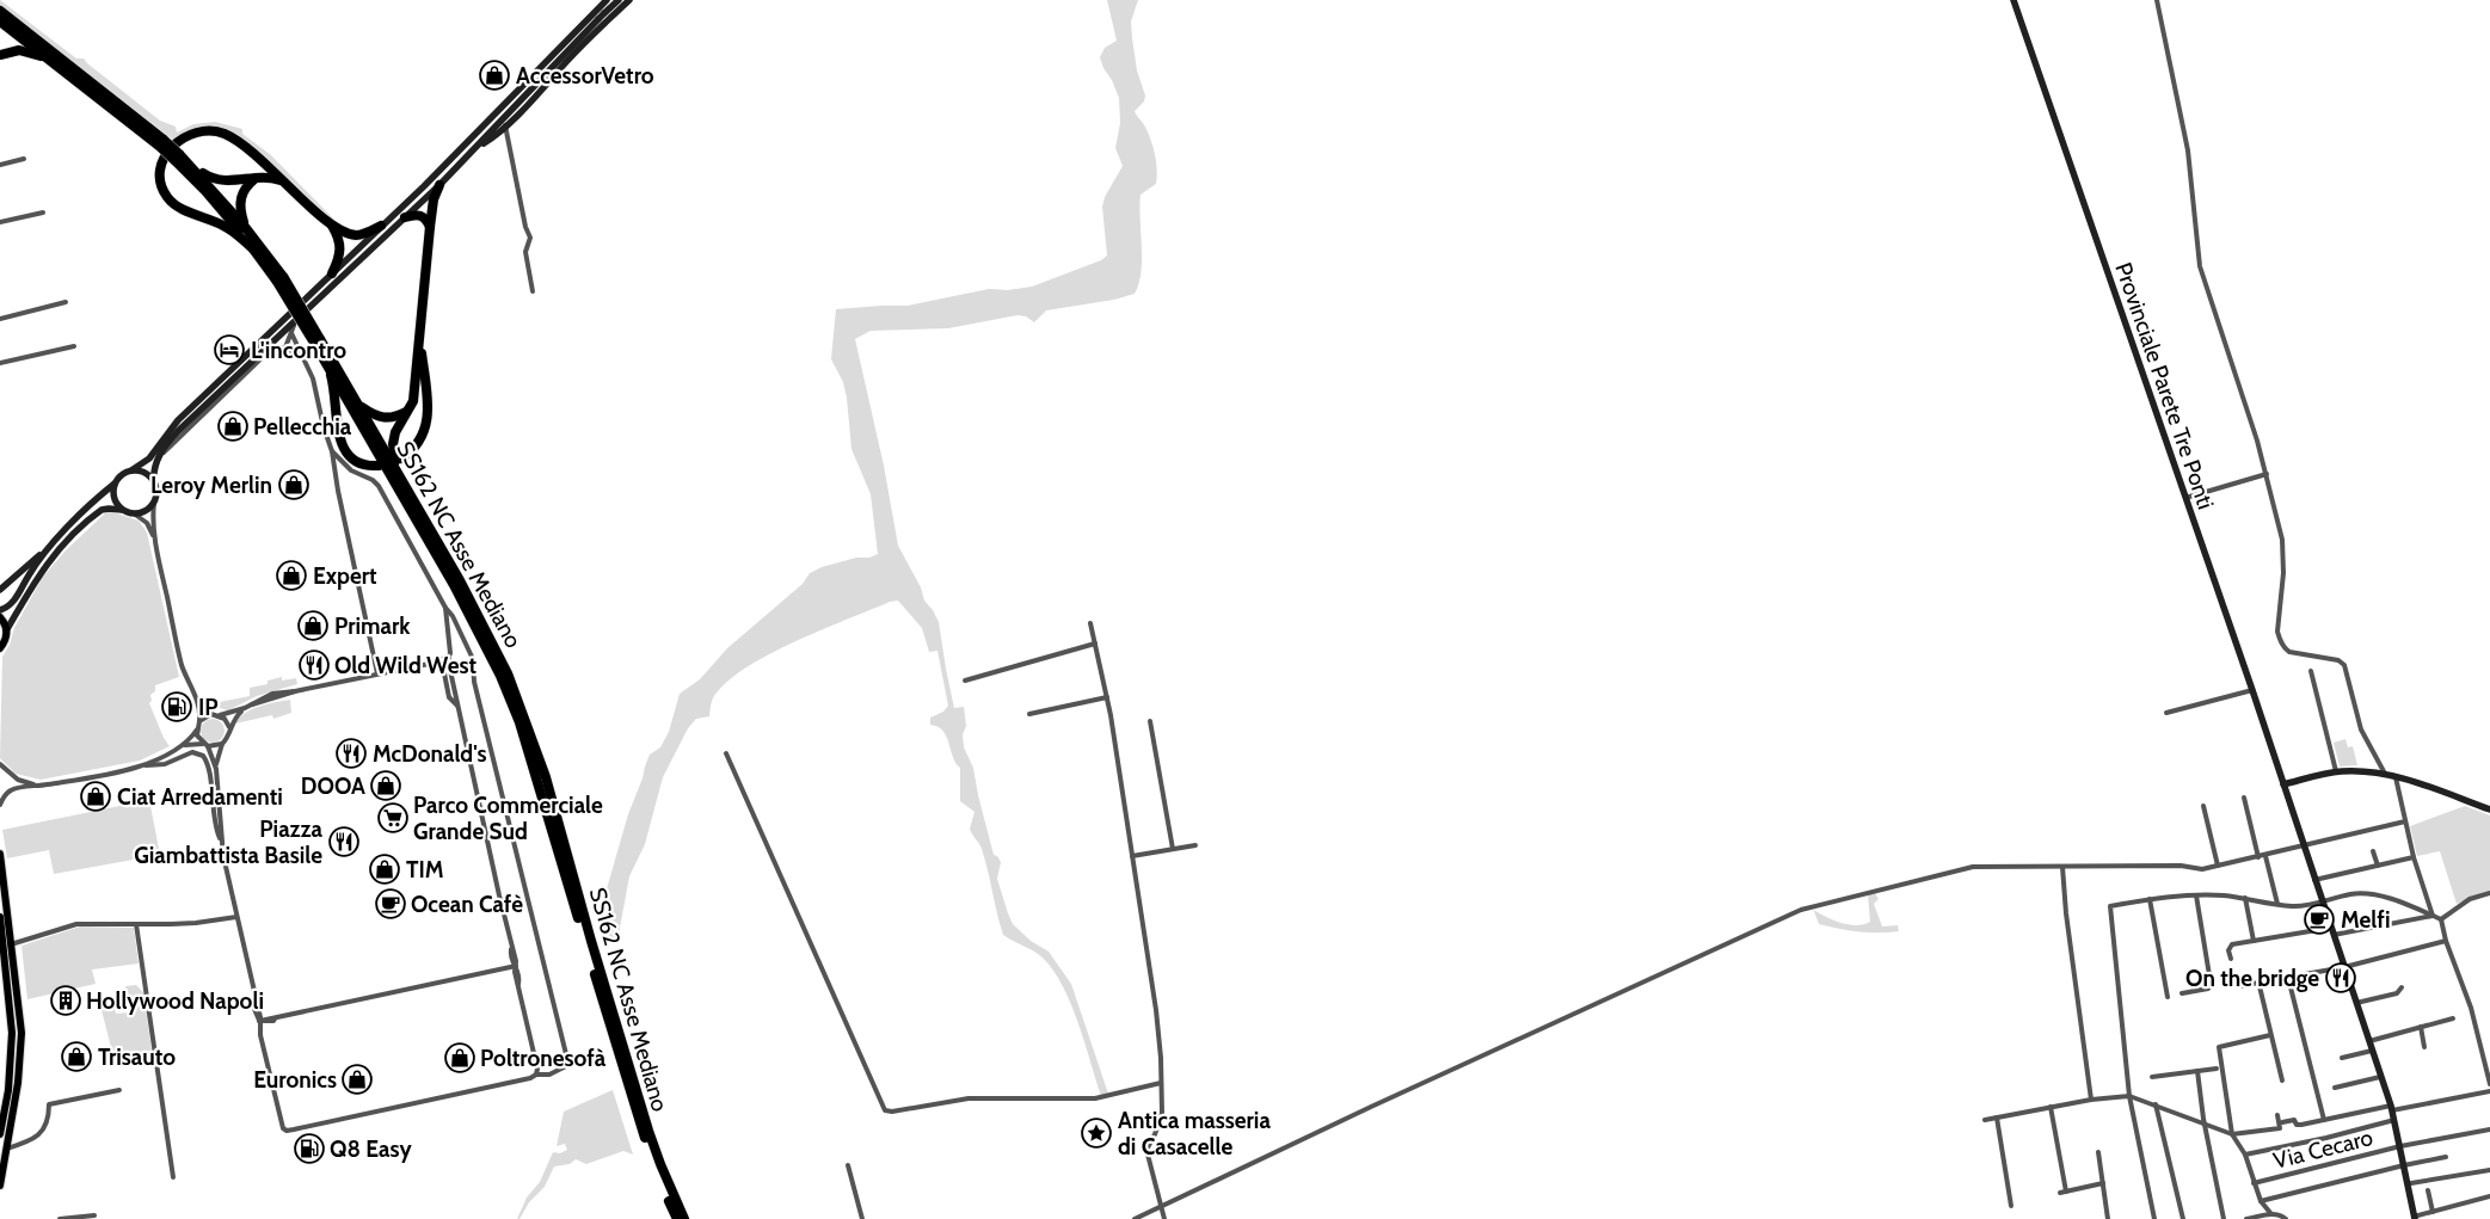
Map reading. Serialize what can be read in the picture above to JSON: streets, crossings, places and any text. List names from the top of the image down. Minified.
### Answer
{"streets":{"highway":["SS162 NC Asse Mediano"],"main road":["Provinciale Parete Tre Ponti"],"street":["Via Cecaro"]},"crossings":[["Provinciale Parete Tre Ponti","Via Cecaro"]],"places":{"shop":["AccessorVetro","Pellecchia","Leroy Merlin","Expert","Primark","DOOA","Ciat Arredamenti","TIM","Trisauto","Poltronesofà","Euronics"],"hotel":["L'incontro"],"restaurant":["Old Wild West","McDonald's","Piazza Giambattista Basile","On the bridge"],"fuel station":["IP","Q8 Easy"],"supermarket":["Parco Commerciale Grande Sud"],"cafe":["Ocean Cafè","Melfi"],"building":["Hollywood Napoli"],"place":["Antica masseria di Casacelle"]}}
